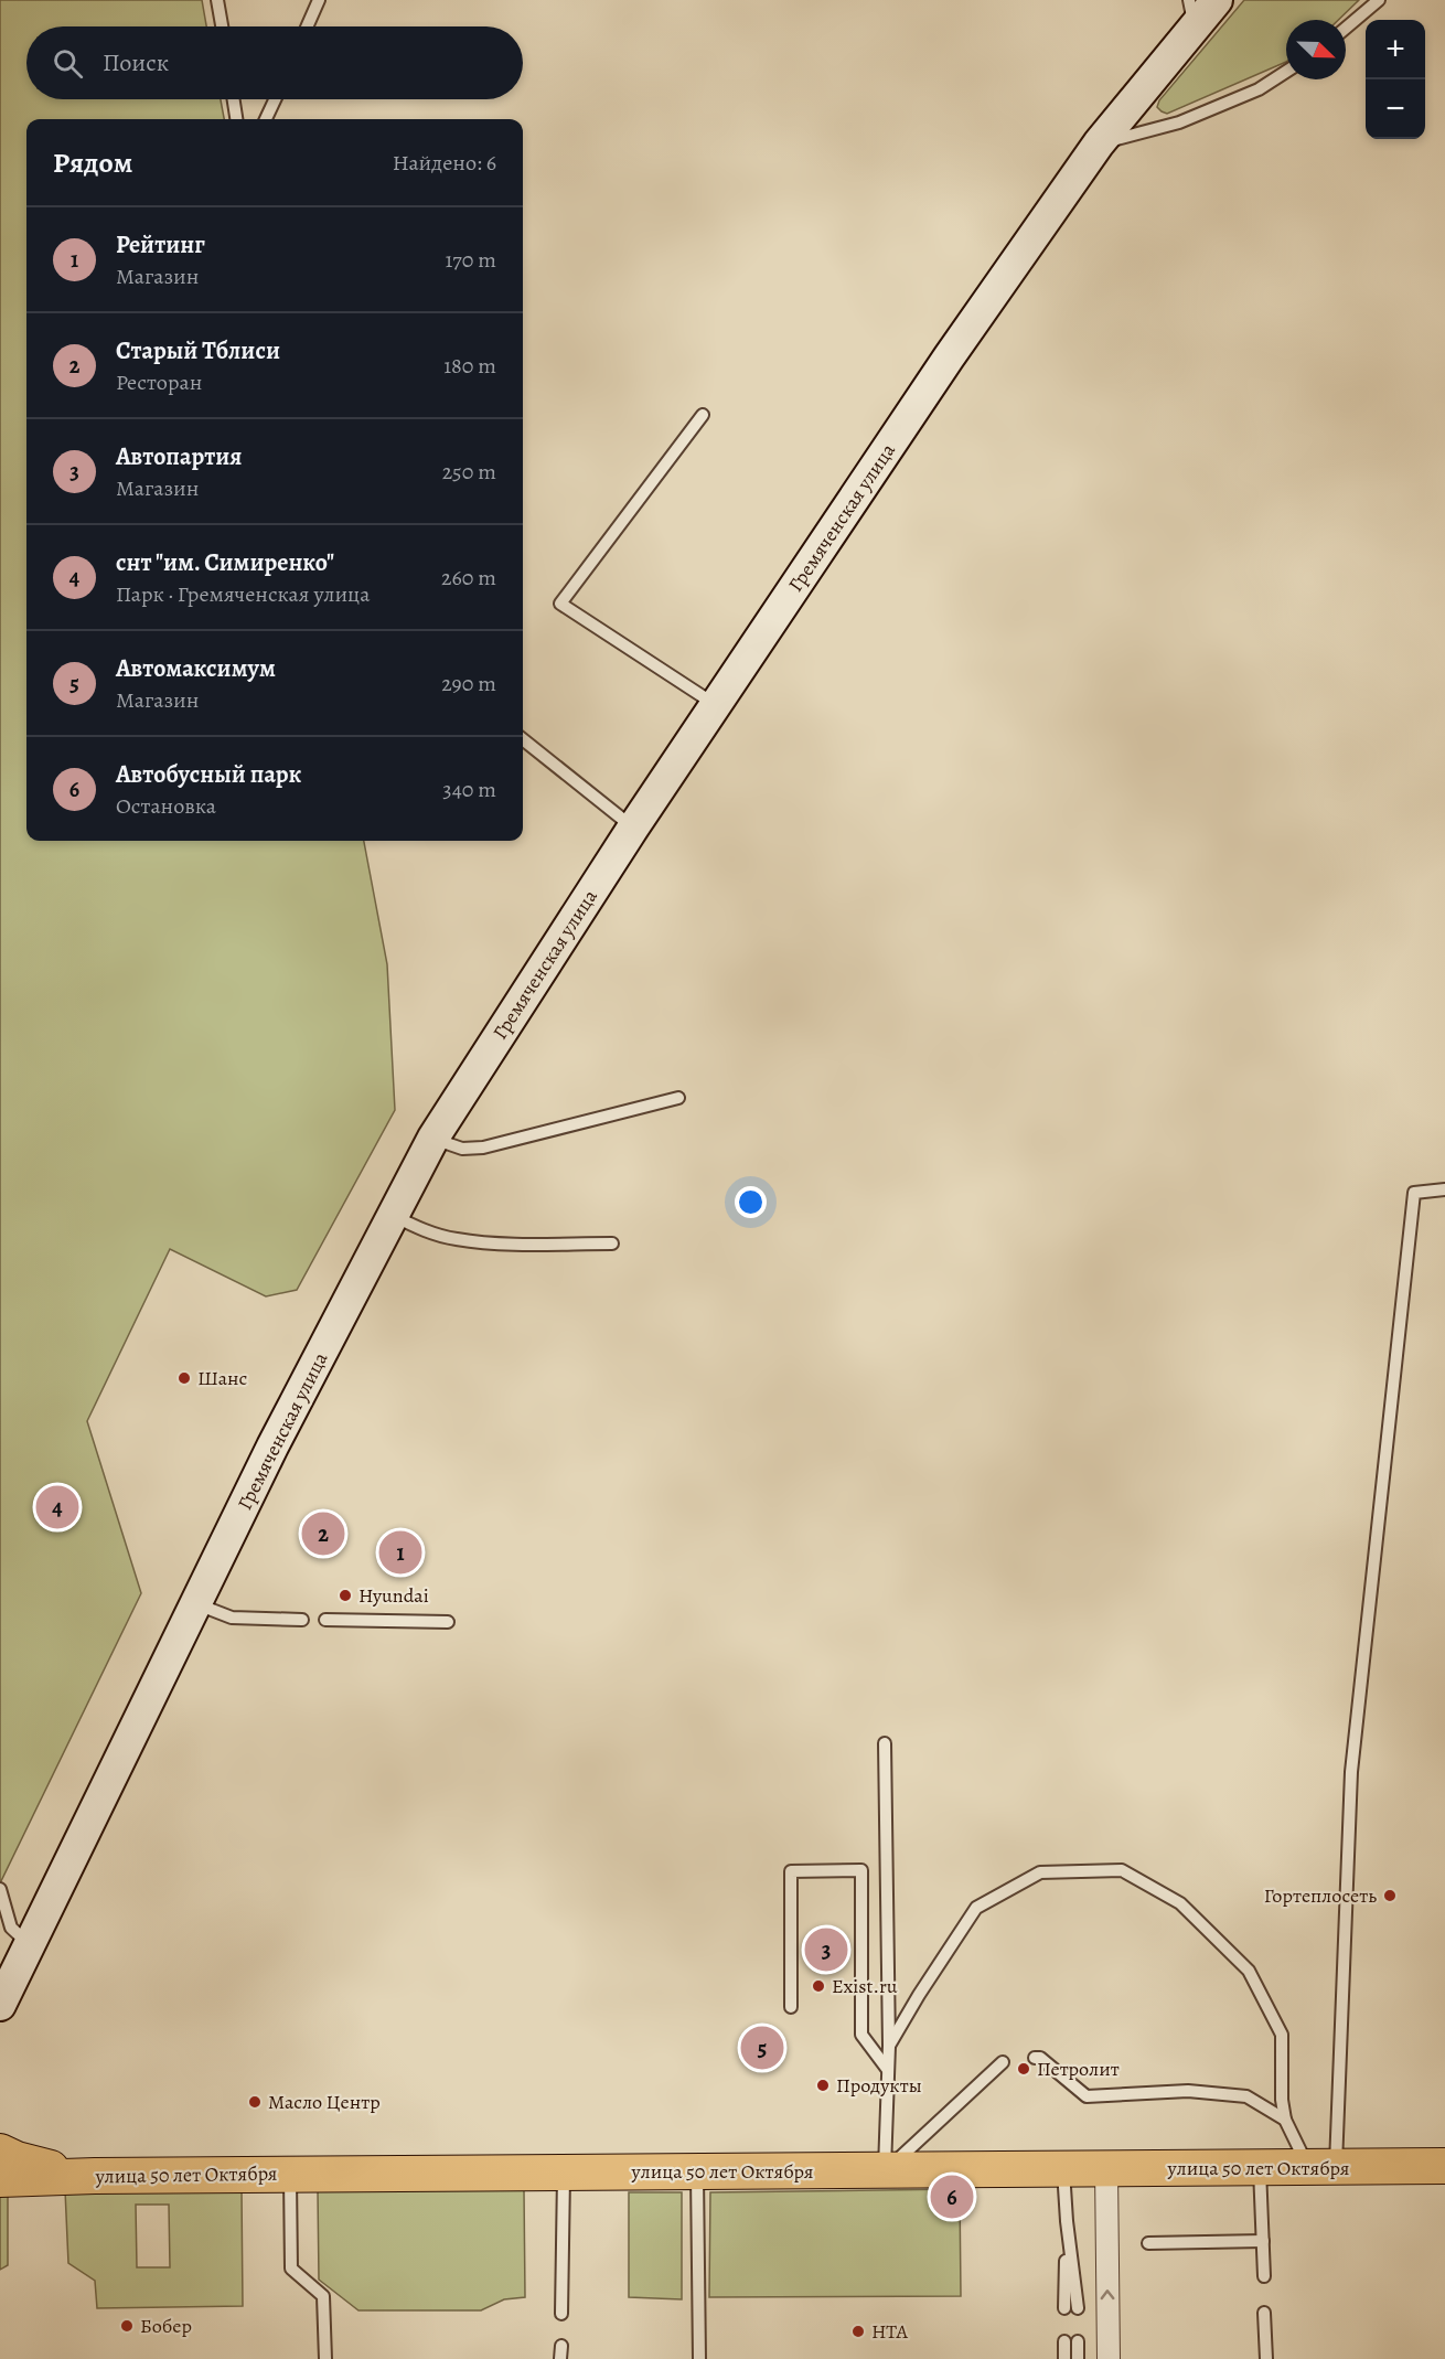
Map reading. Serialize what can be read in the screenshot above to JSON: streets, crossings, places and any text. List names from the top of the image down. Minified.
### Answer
{"streets":{"main road":["Гремяченская улица","улица 50 лет Октября"]},"places":["Шанс","Hyundai","Гортеплосеть","Exist.ru","Петролит","Продукты","Масло Центр","Бобер","НТА"],"north":"bottom right","page":{"map_buttons":["+","−"],"search":"Поиск","heading":["Рядом","Найдено: 6"],"list":[{"mark":"1","name":"Рейтинг","note":"Магазин","value":"170 m"},{"mark":"2","name":"Старый Тблиси","note":"Ресторан","value":"180 m"},{"mark":"3","name":"Автопартия","note":"Магазин","value":"250 m"},{"mark":"4","name":"снт \"им. Симиренко\"","note":"Парк · Гремяченская улица","value":"260 m"},{"mark":"5","name":"Автомаксимум","note":"Магазин","value":"290 m"},{"mark":"6","name":"Автобусный парк","note":"Остановка","value":"340 m"}],"pins":["4","2","1","3","5","6"]}}
